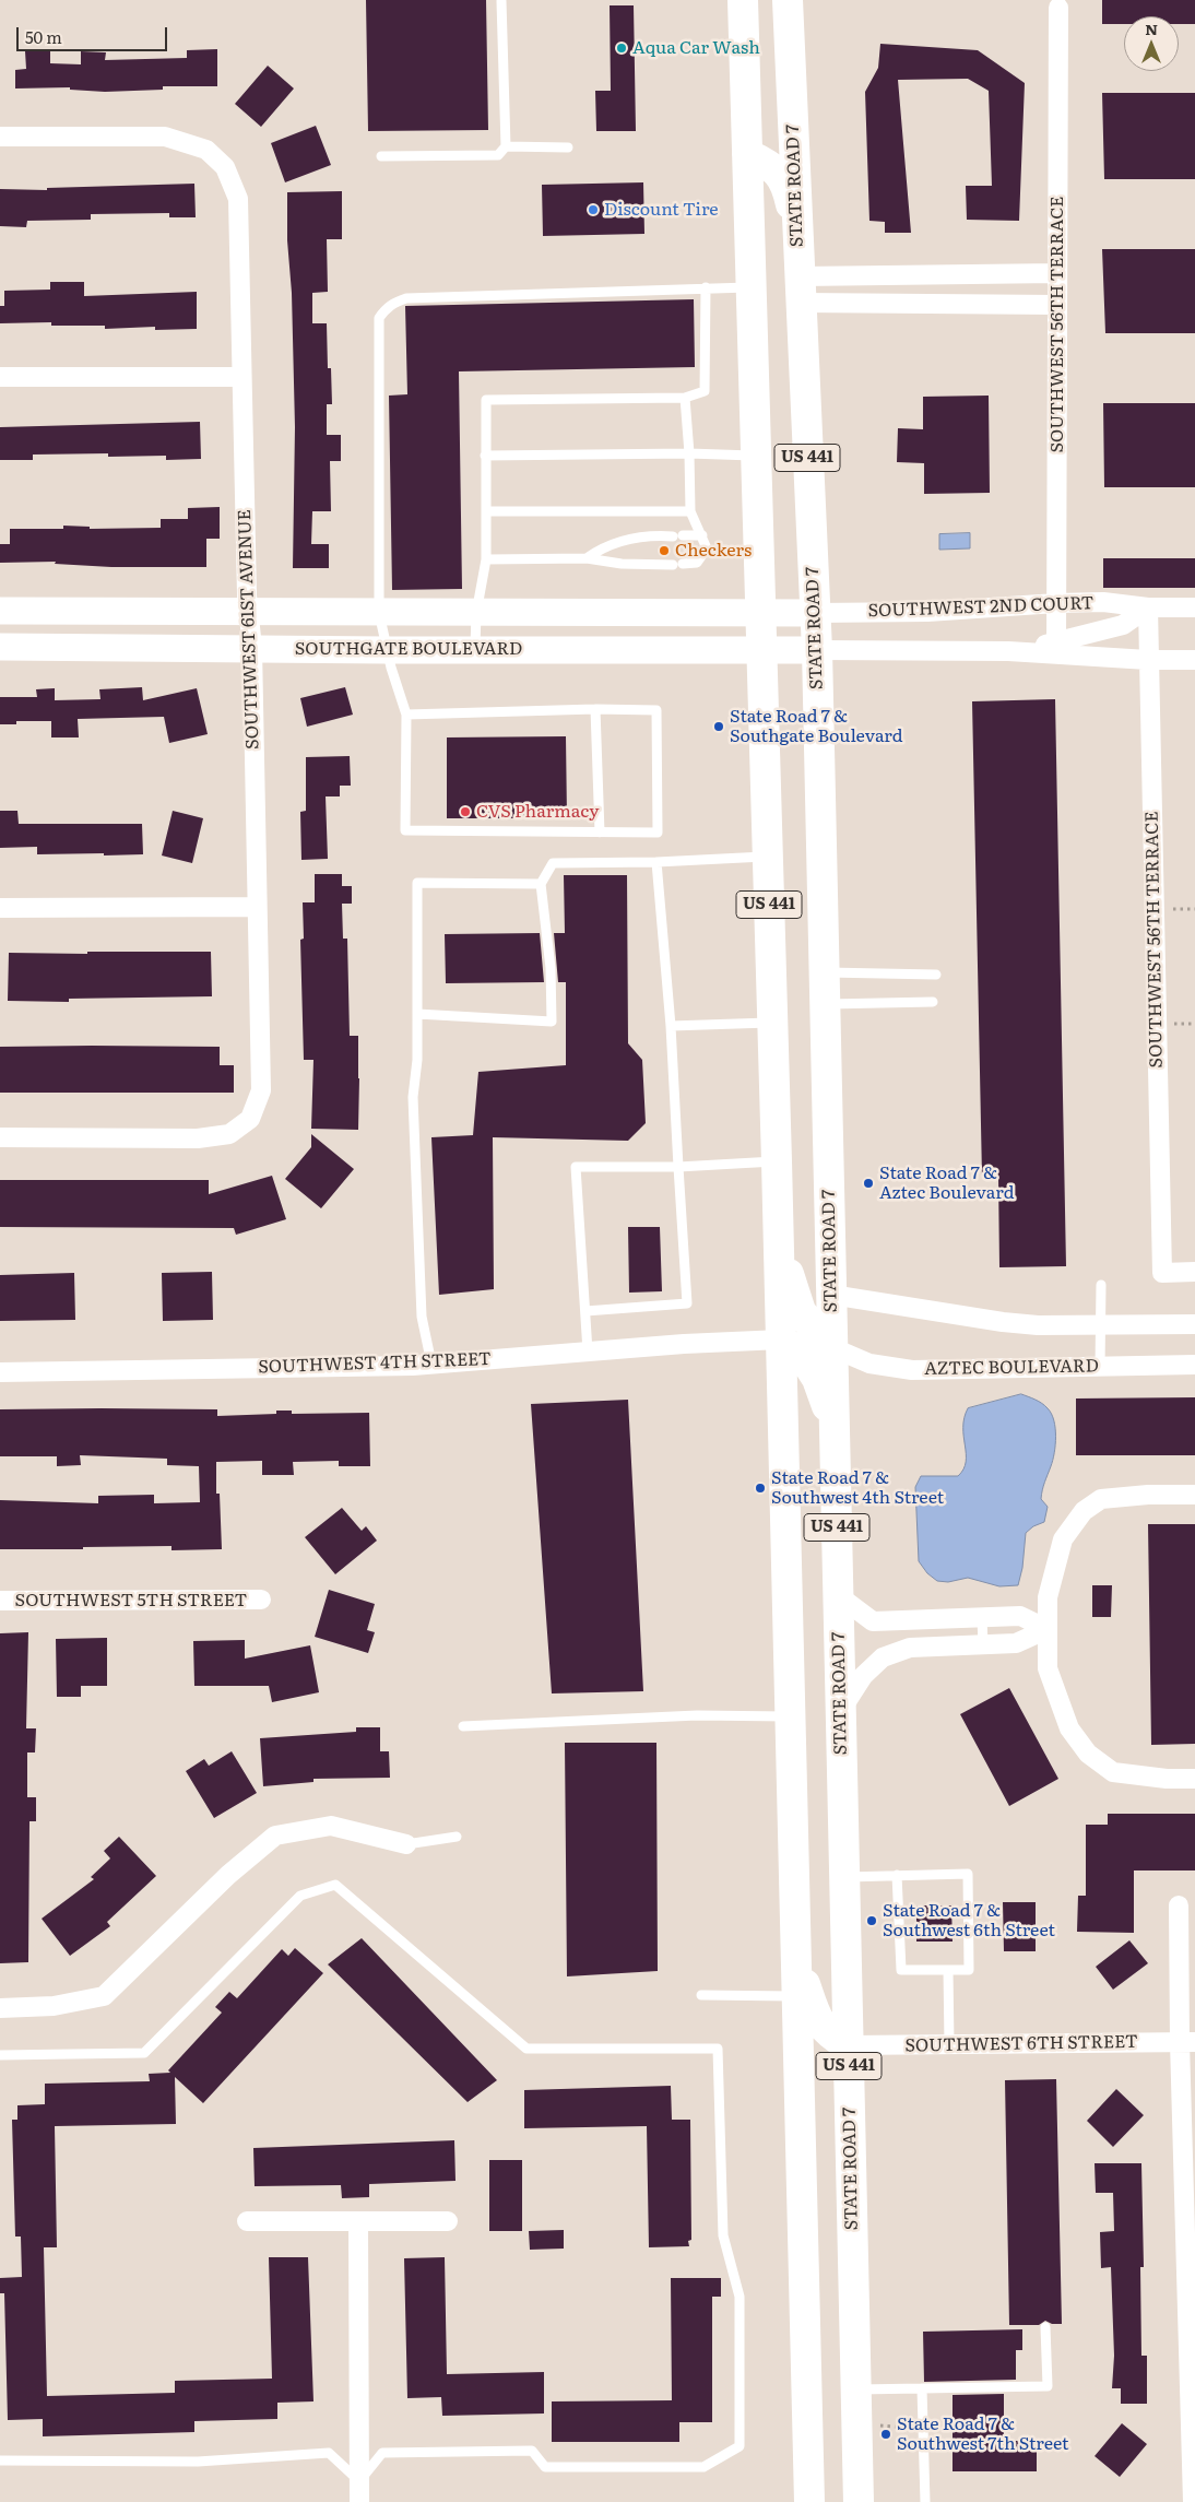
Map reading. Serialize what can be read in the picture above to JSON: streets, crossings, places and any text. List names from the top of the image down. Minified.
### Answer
{"streets":{"main road":["STATE ROAD 7","US 441","SOUTHGATE BOULEVARD"],"street":["SOUTHWEST 56TH TERRACE","SOUTHWEST 2ND COURT","SOUTHWEST 61ST AVENUE","SOUTHWEST 4TH STREET","AZTEC BOULEVARD","SOUTHWEST 5TH STREET","SOUTHWEST 6TH STREET"]},"crossings":[["STATE ROAD 7","SOUTHWEST 2ND COURT"],["STATE ROAD 7","SOUTHGATE BOULEVARD"],["STATE ROAD 7","AZTEC BOULEVARD"],["STATE ROAD 7","SOUTHWEST 6TH STREET"],["SOUTHWEST 56TH TERRACE","SOUTHWEST 2ND COURT"],["US 441","SOUTHGATE BOULEVARD"],["US 441","SOUTHWEST 4TH STREET"],["SOUTHWEST 2ND COURT","SOUTHGATE BOULEVARD"],["SOUTHWEST 61ST AVENUE","SOUTHGATE BOULEVARD"]],"places":["Aqua Car Wash","Discount Tire","Checkers","State Road 7 & Southgate Boulevard","CVS Pharmacy","State Road 7 & Aztec Boulevard","State Road 7 & Southwest 4th Street","State Road 7 & Southwest 6th Street","State Road 7 & Southwest 7th Street"],"scale_bar":"50 m","north":"top"}
